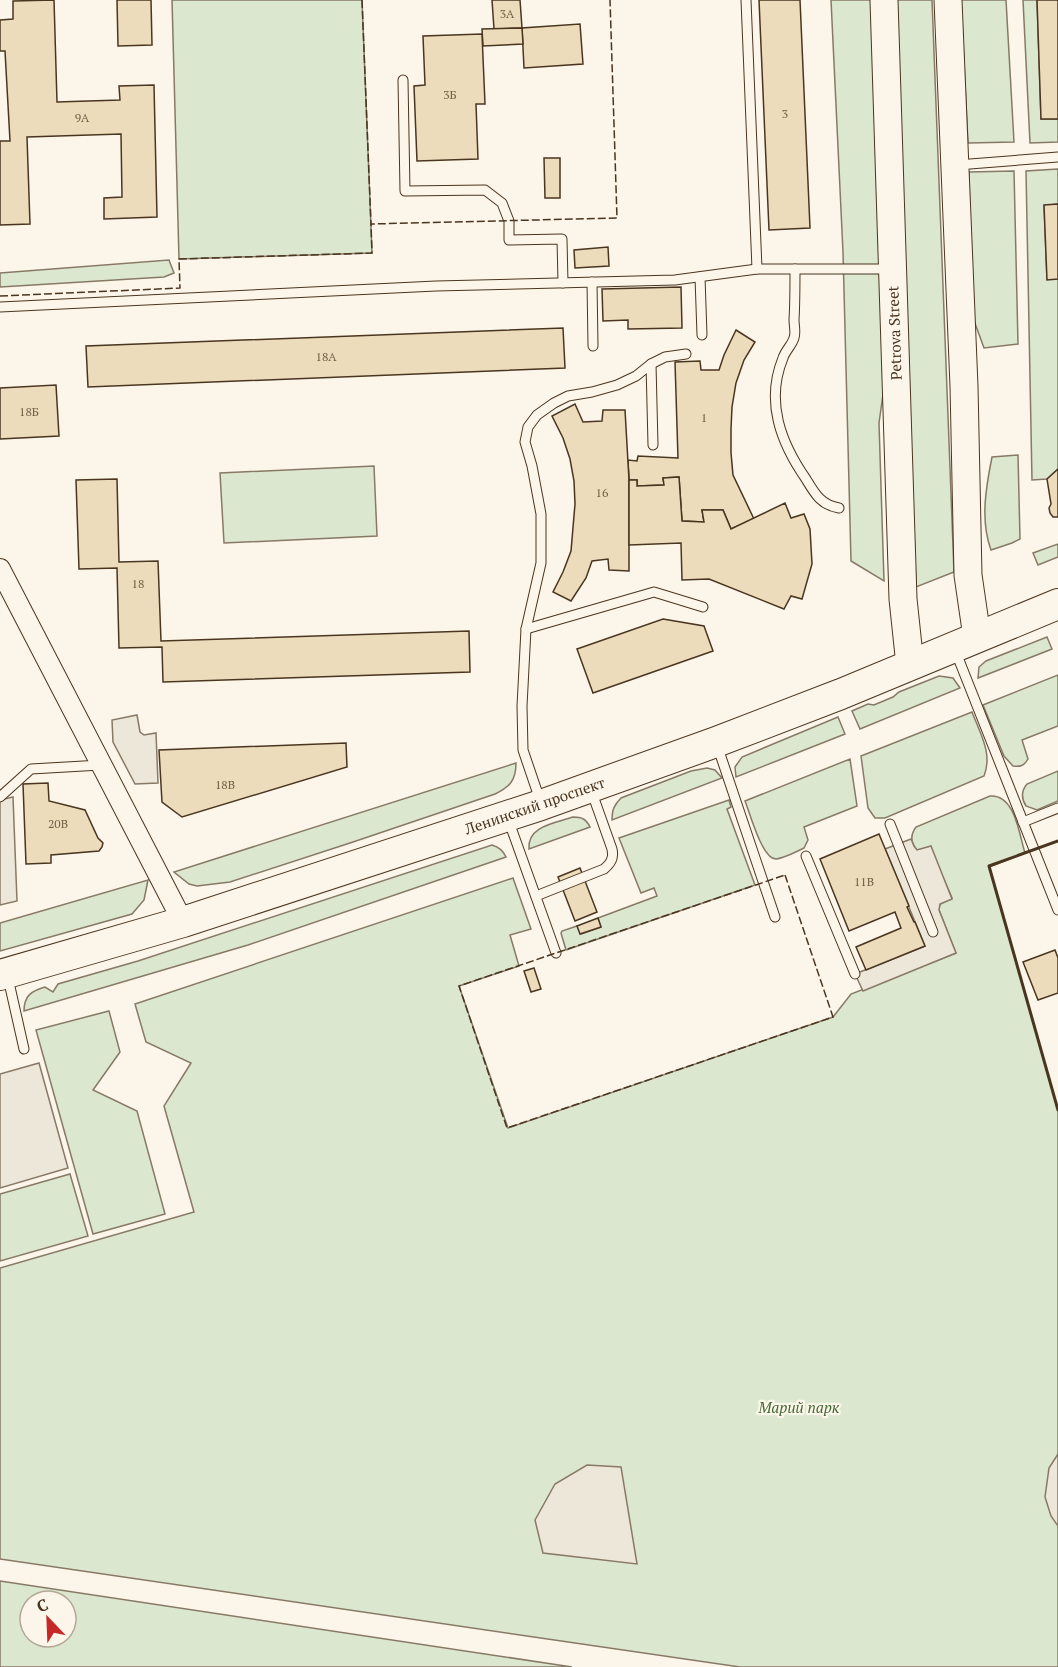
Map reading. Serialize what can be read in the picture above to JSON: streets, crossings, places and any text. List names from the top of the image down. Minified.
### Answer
{"streets":{"main road":["Petrova Street","Ленинский проспект"]},"crossings":[["Petrova Street","Ленинский проспект"]],"parks":["Марий парк"],"house_numbers":["3А","3Б","3","9А","18А","18Б","1","16","18","18В","20В","11В"],"north":"top left"}
